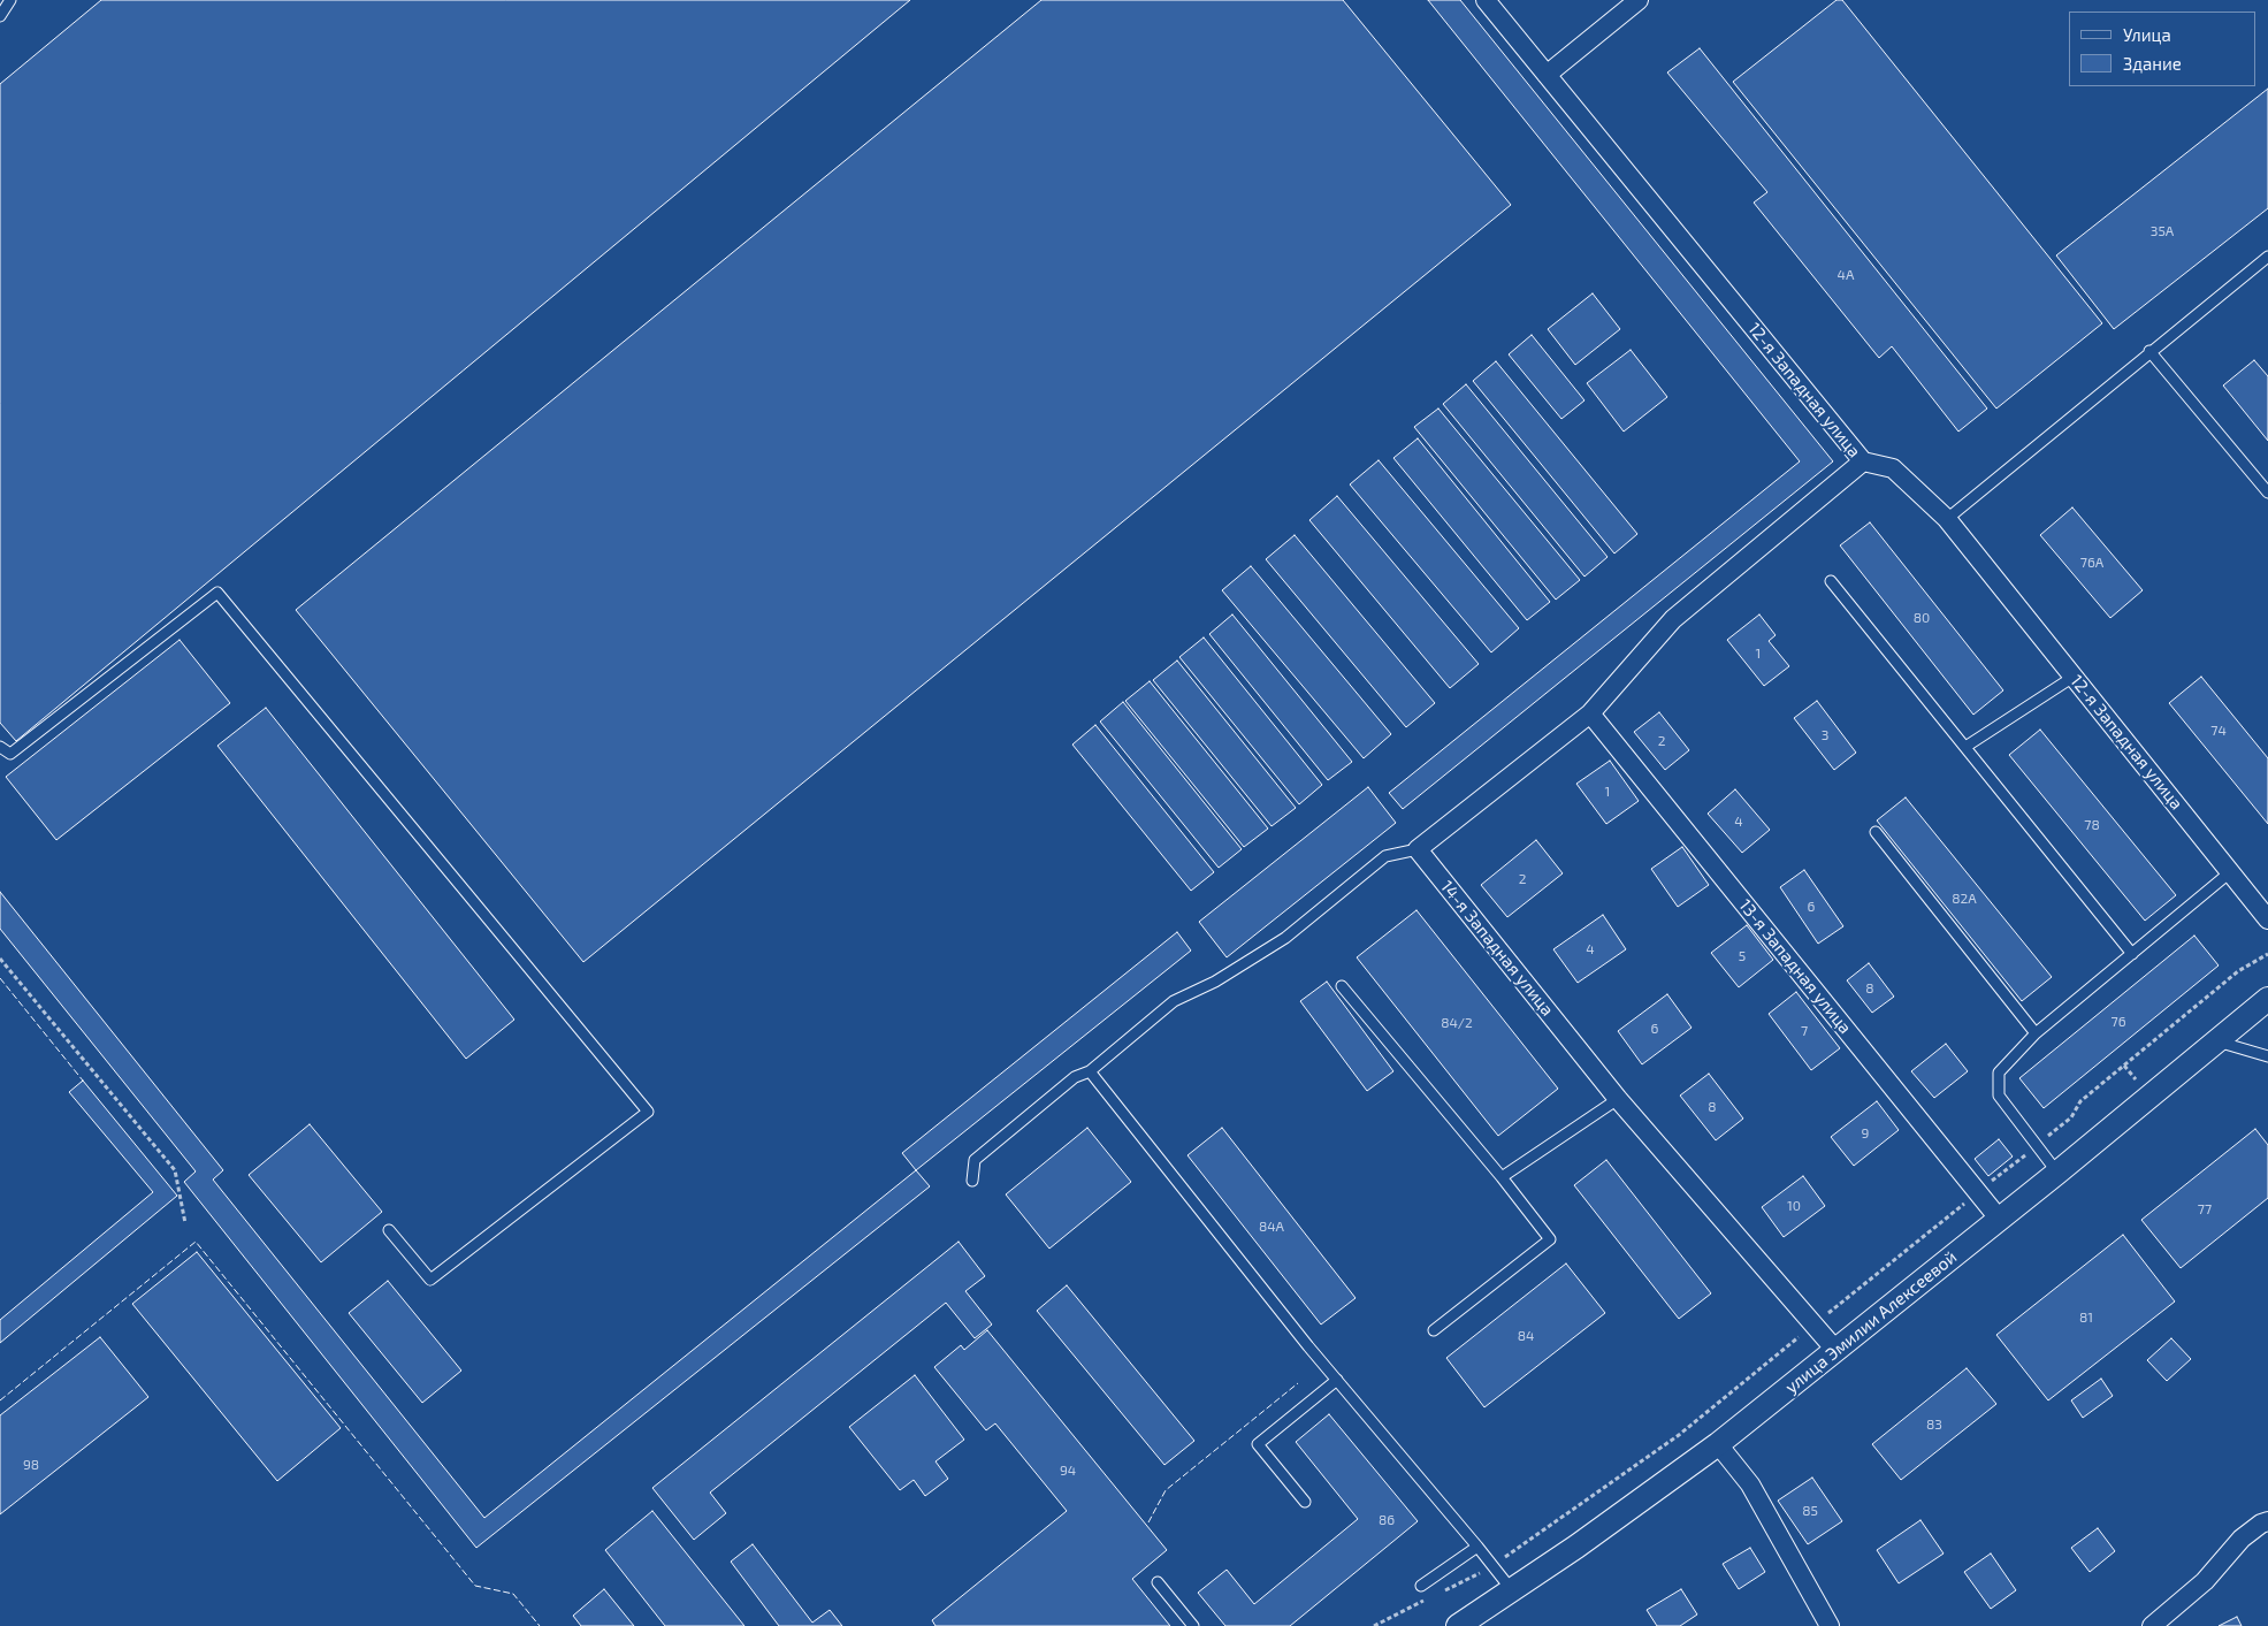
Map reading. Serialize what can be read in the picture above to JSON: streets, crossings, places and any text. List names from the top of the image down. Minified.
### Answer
{"streets":{"street":["12-я Западная улица","14-я Западная улица","13-я Западная улица","улица Эмилии Алексеевой"]},"crossings":[["14-я Западная улица","улица Эмилии Алексеевой"],["13-я Западная улица","улица Эмилии Алексеевой"]],"house_numbers":["35А","4А","76А","80","1","74","3","2","1","4","78","2","82А","6","4","5","8","76","84/2","6","7","8","9","10","77","84А","81","84","83","98","94","85","86"],"legend":["Улица","Здание"]}
